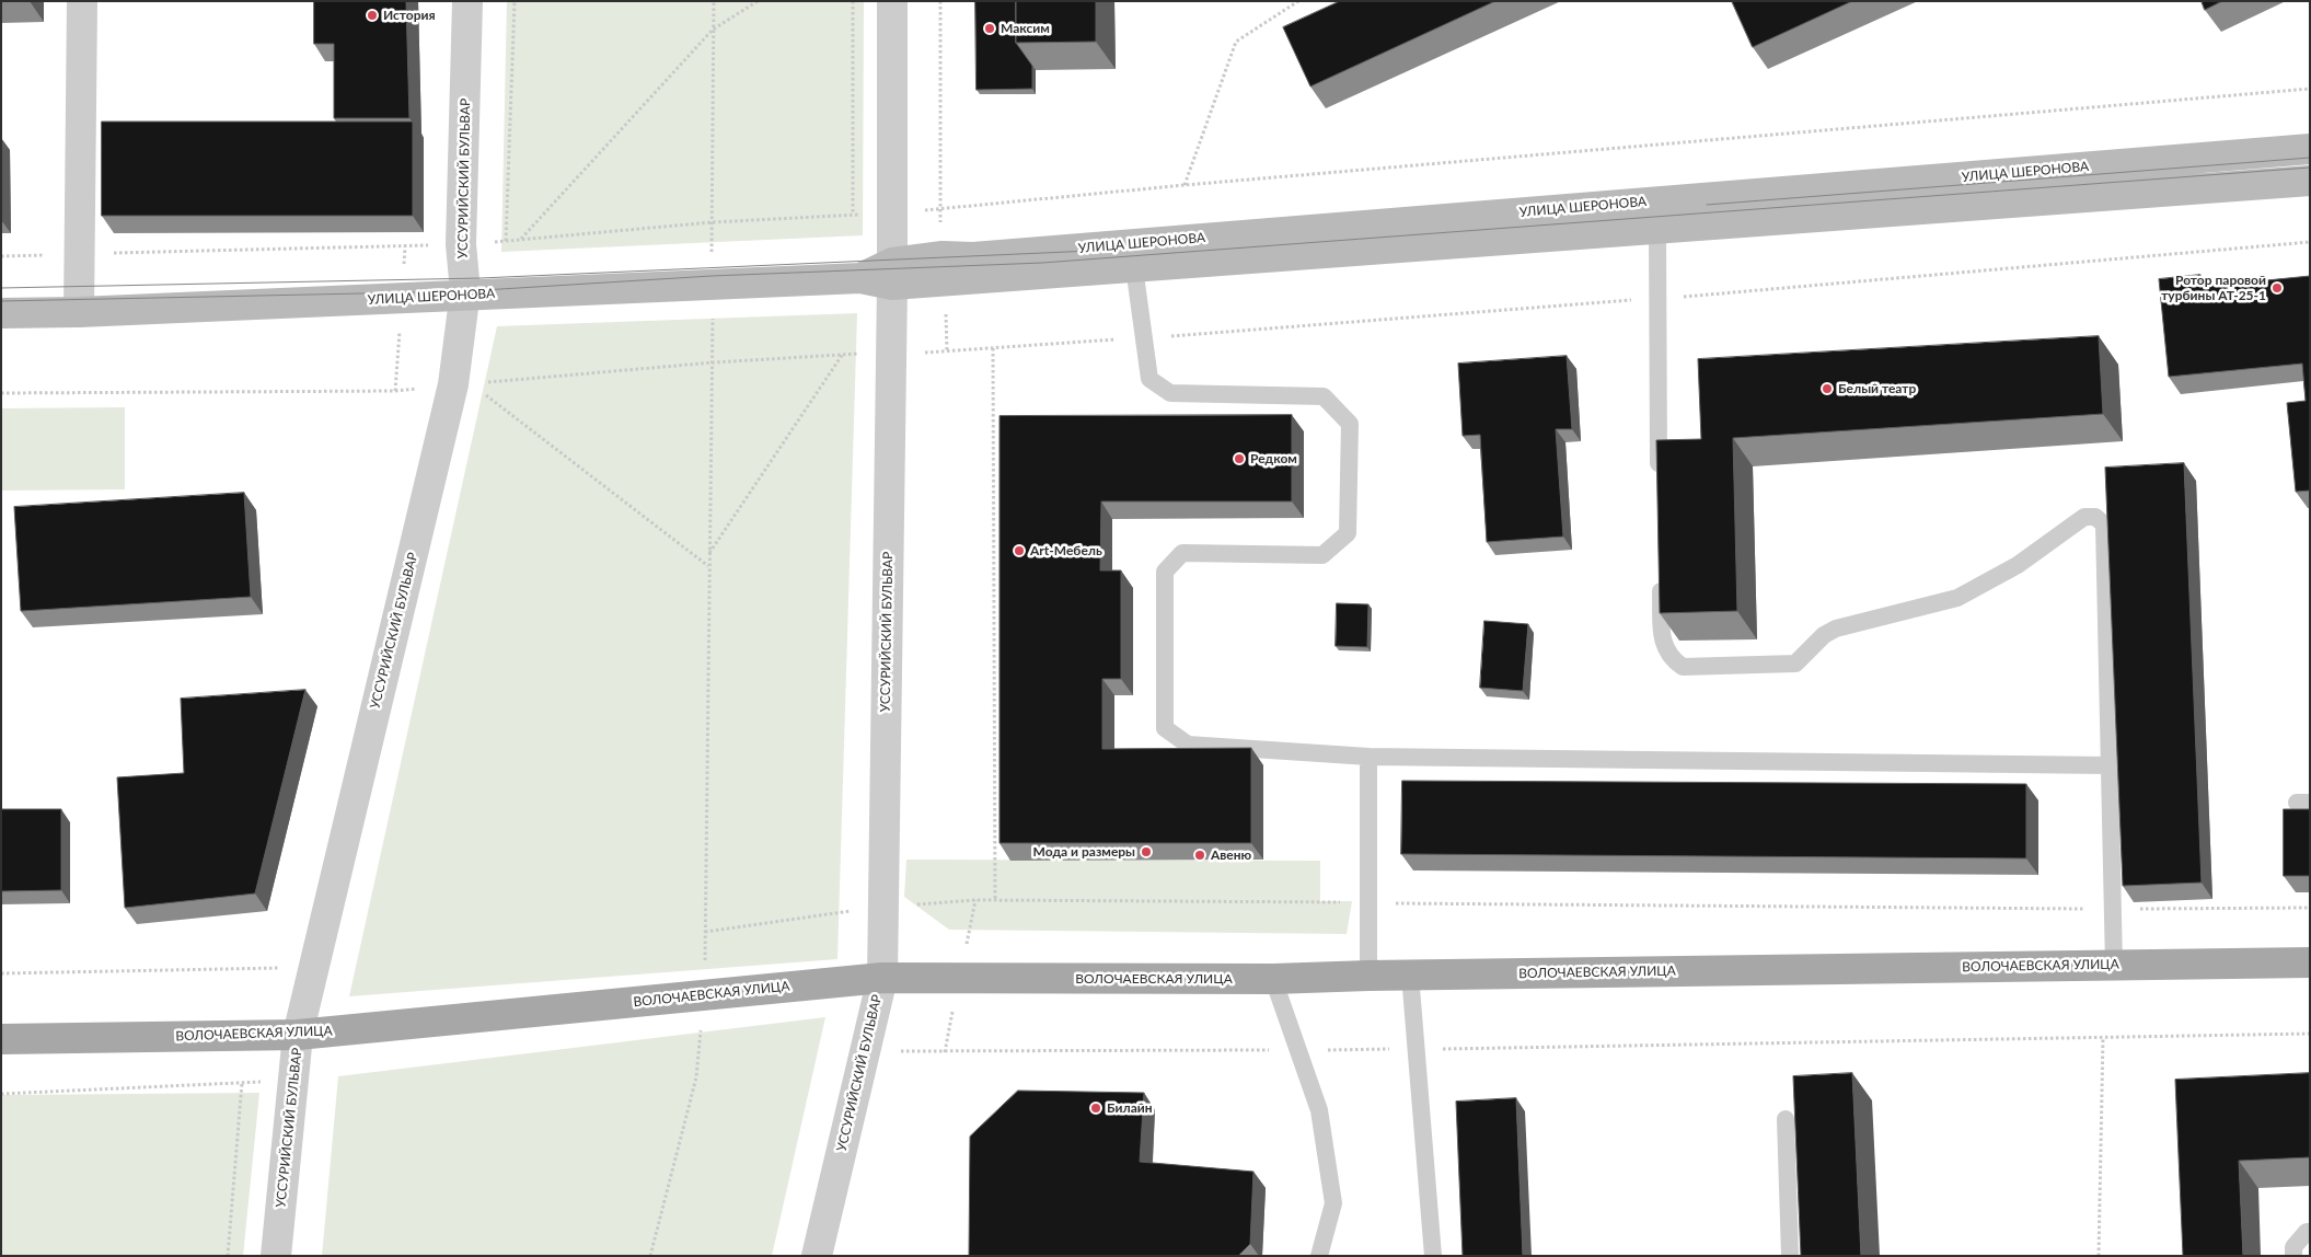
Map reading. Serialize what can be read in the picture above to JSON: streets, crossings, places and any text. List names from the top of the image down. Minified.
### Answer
{"streets":{"main road":["УЛИЦА ШЕРОНОВА","ВОЛОЧАЕВСКАЯ УЛИЦА"],"street":["УССУРИЙСКИЙ БУЛЬВАР"]},"crossings":[["УЛИЦА ШЕРОНОВА","УССУРИЙСКИЙ БУЛЬВАР"],["УССУРИЙСКИЙ БУЛЬВАР","ВОЛОЧАЕВСКАЯ УЛИЦА"]],"places":["История","Максим","Ротор паровой турбины АТ-25-1","Белый театр","Редком","Art-Мебель","Мода и размеры","Авеню","Билайн"]}
